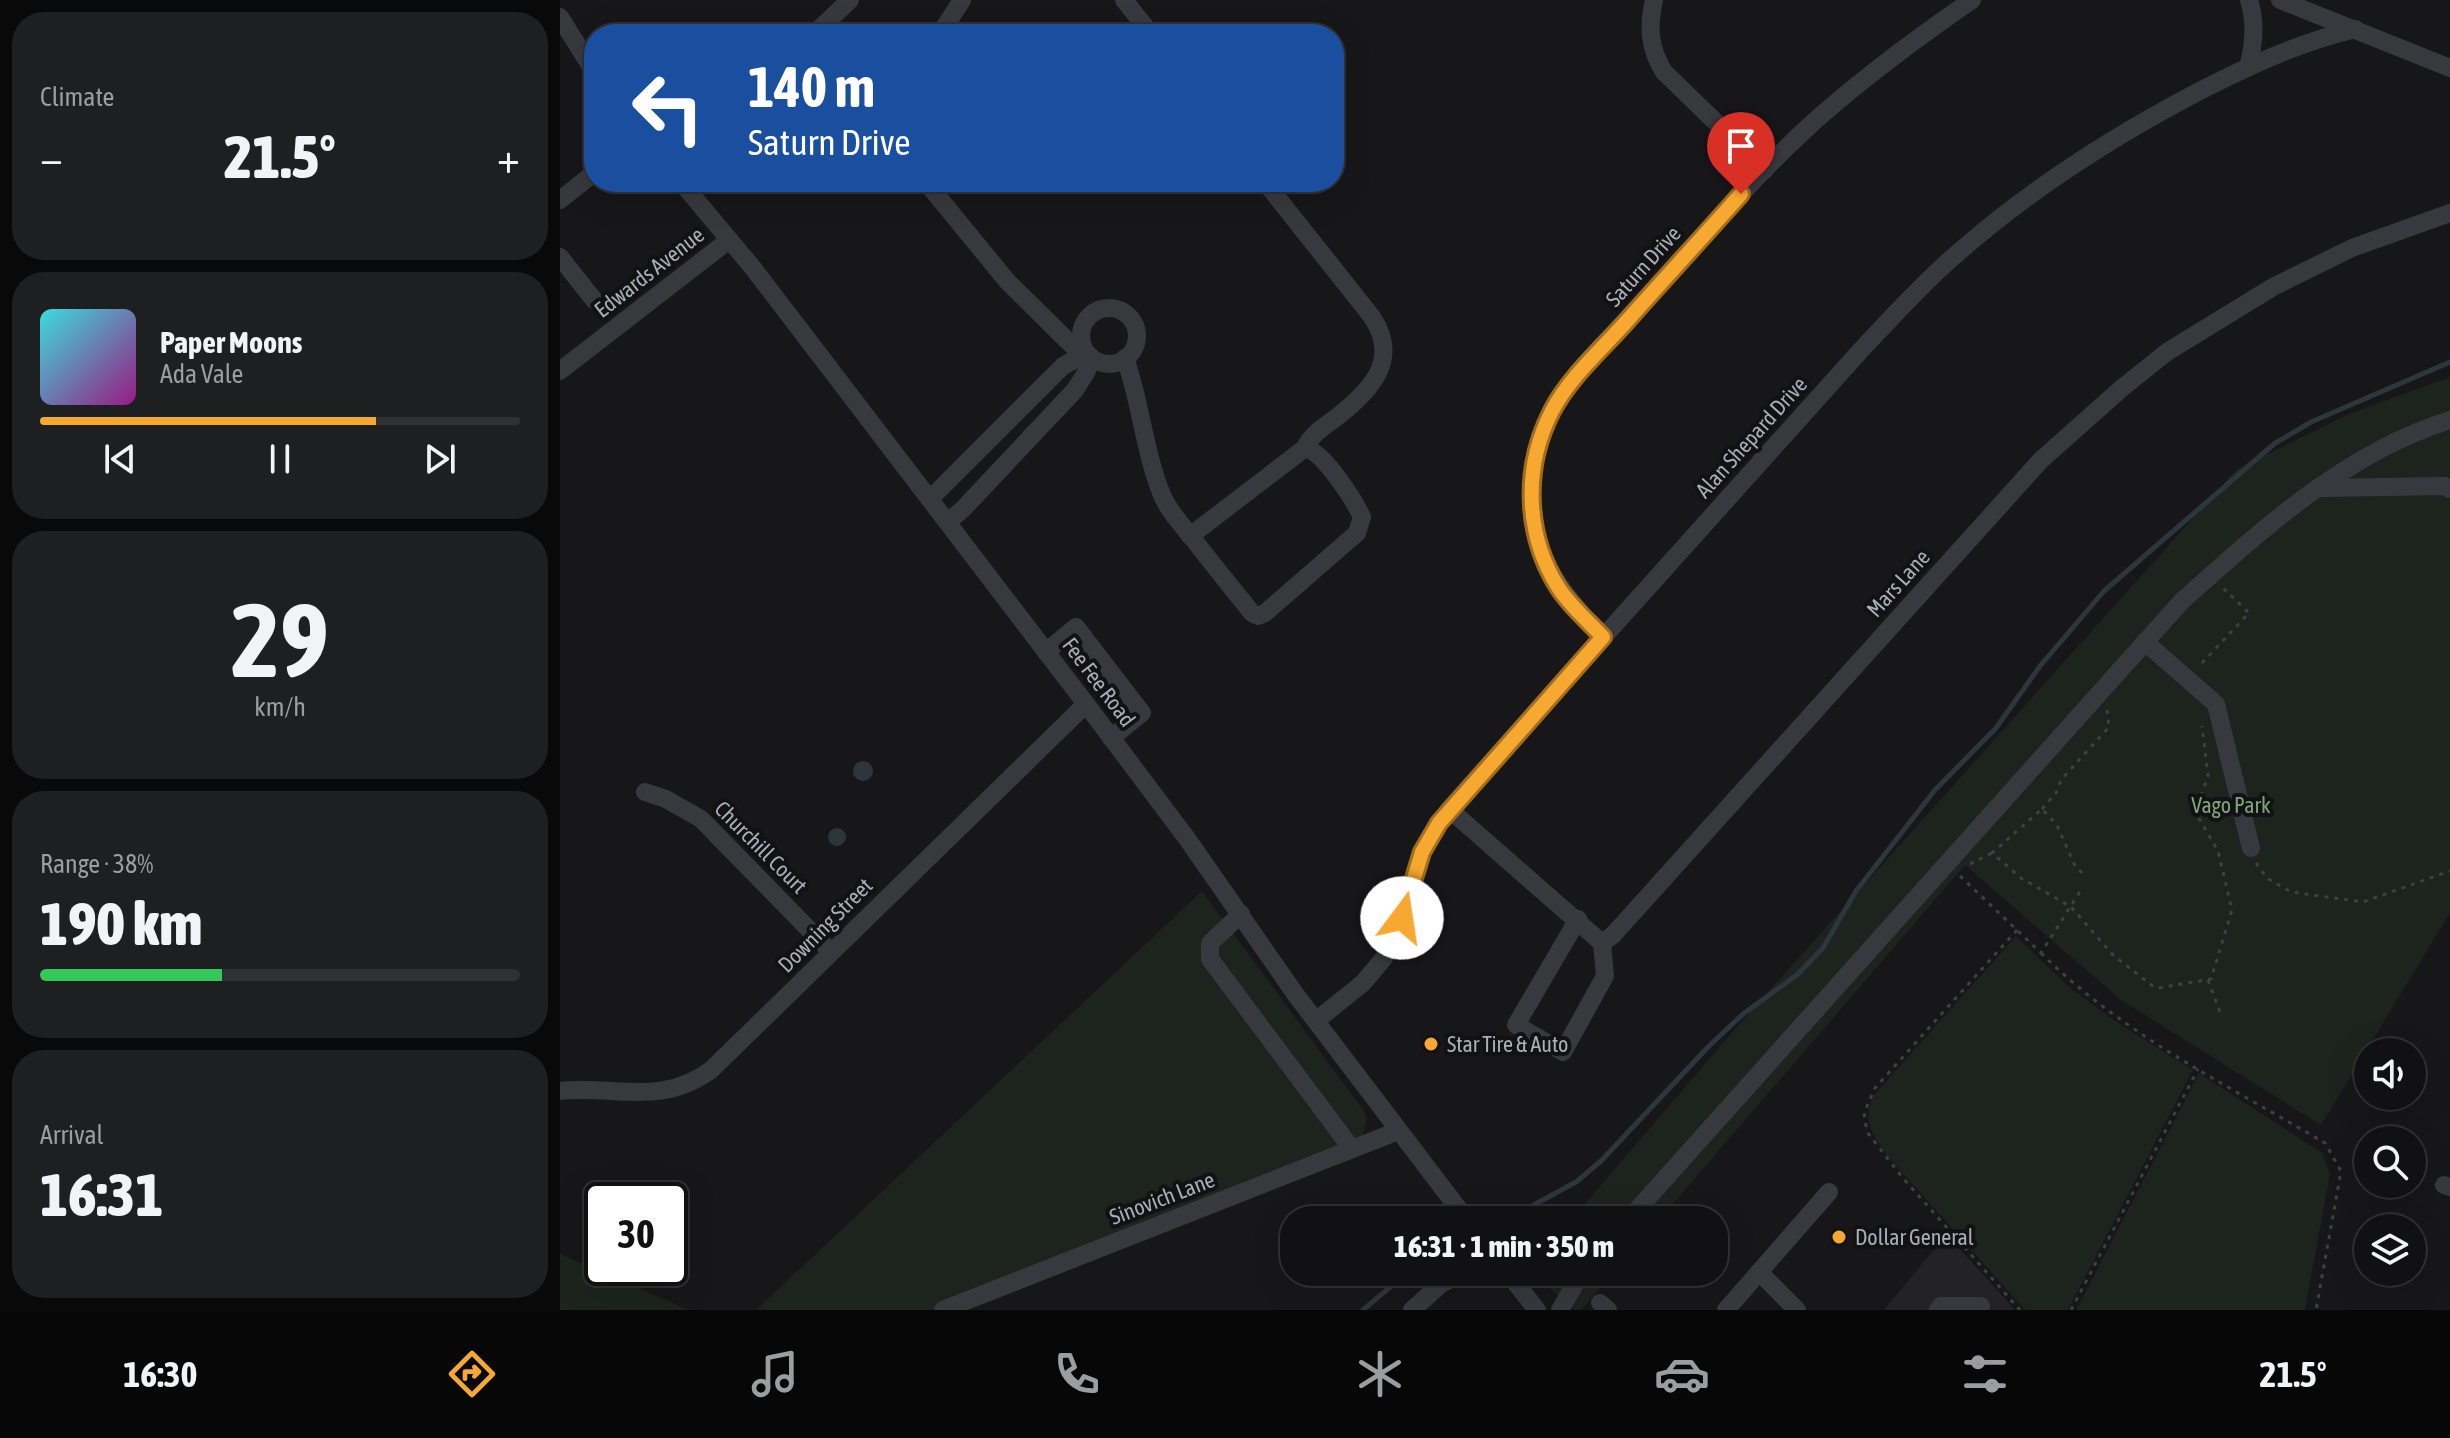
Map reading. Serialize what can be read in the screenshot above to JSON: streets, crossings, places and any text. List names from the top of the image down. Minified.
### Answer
{"streets":{"street":["Saturn Drive","Edwards Avenue","Alan Shepard Drive","Mars Lane","Fee Fee Road","Churchill Court","Downing Street","Sinovich Lane"]},"crossings":[["Saturn Drive","Alan Shepard Drive"],["Edwards Avenue","Fee Fee Road"],["Alan Shepard Drive","Fee Fee Road"],["Fee Fee Road","Downing Street"],["Fee Fee Road","Sinovich Lane"],["Churchill Court","Downing Street"]],"parks":["Vago Park"],"places":["Star Tire & Auto","Dollar General"],"page":{"tile":["Climate",["29","km/h"],["Range · 38%","190 km"],["Arrival","16:31"]],"turn":["140 m","Saturn Drive"],"heat":["−","21.5°","+"],"song":["Paper Moons","Ada Vale"],"limit":"30","trip":"16:31 · 1 min · 350 m","tabs":["16:30","21.5°"]}}
